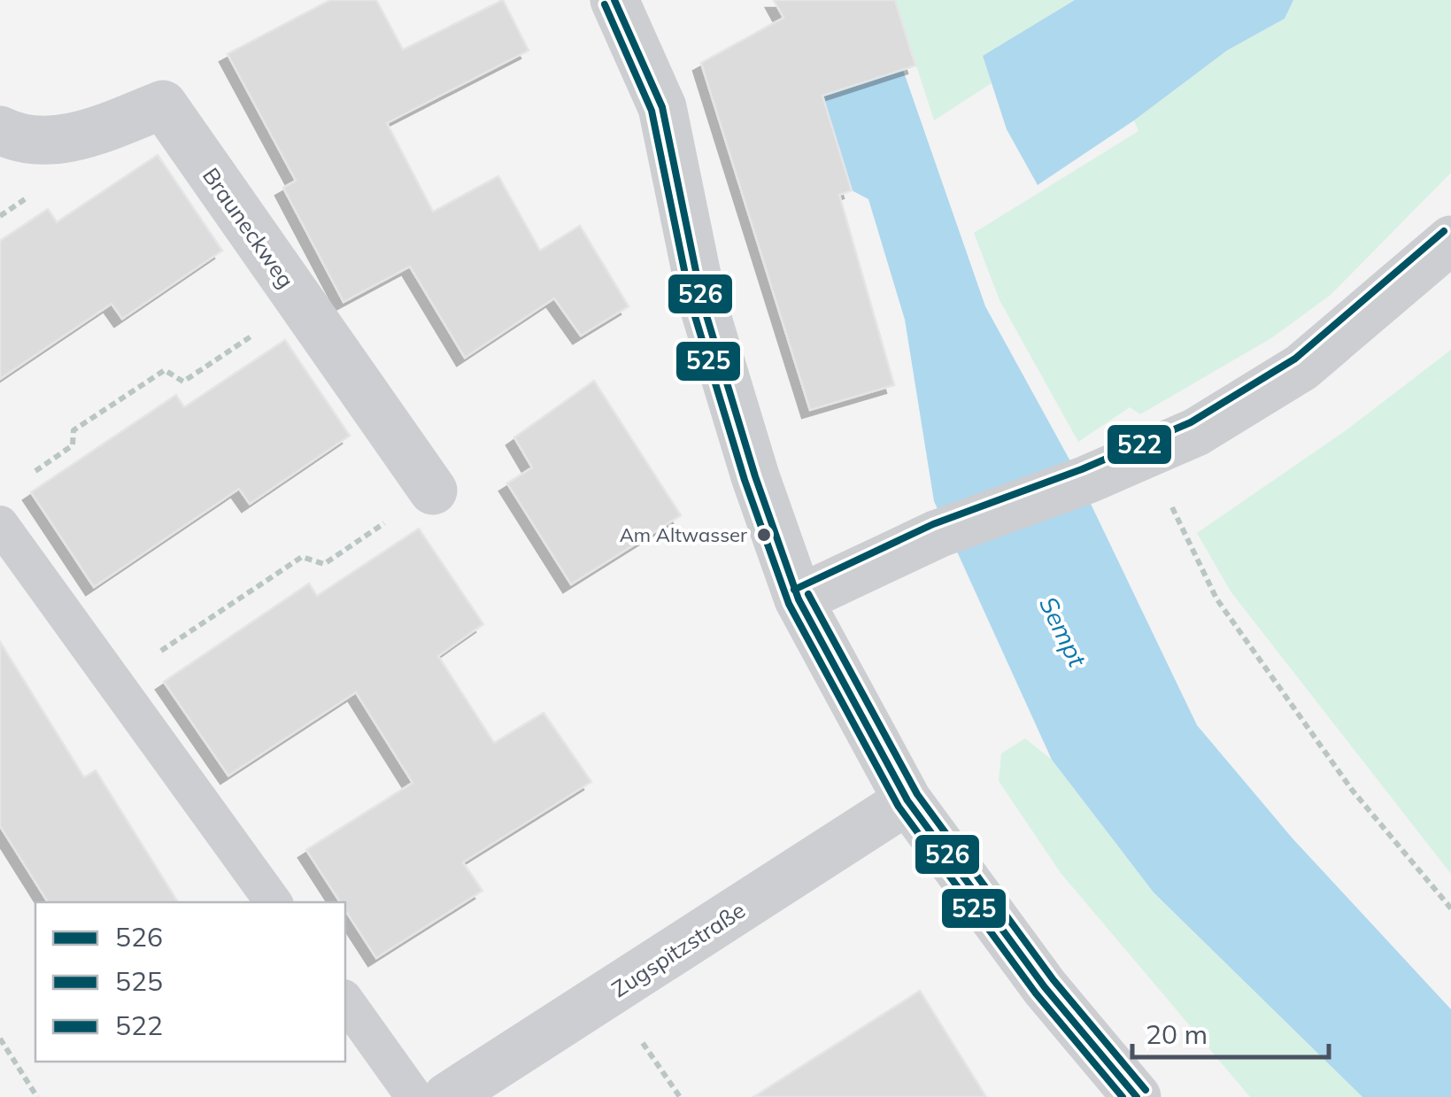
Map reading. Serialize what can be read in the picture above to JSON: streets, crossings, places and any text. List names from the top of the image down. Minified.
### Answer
{"streets":{"street":["Brauneckweg","Zugspitzstraße"]},"water":["Sempt"],"places":["Am Altwasser"],"lines":["transit line 526","transit line 525","transit line 522"],"legend":["526","525","522"],"scale_bar":"20 m"}
